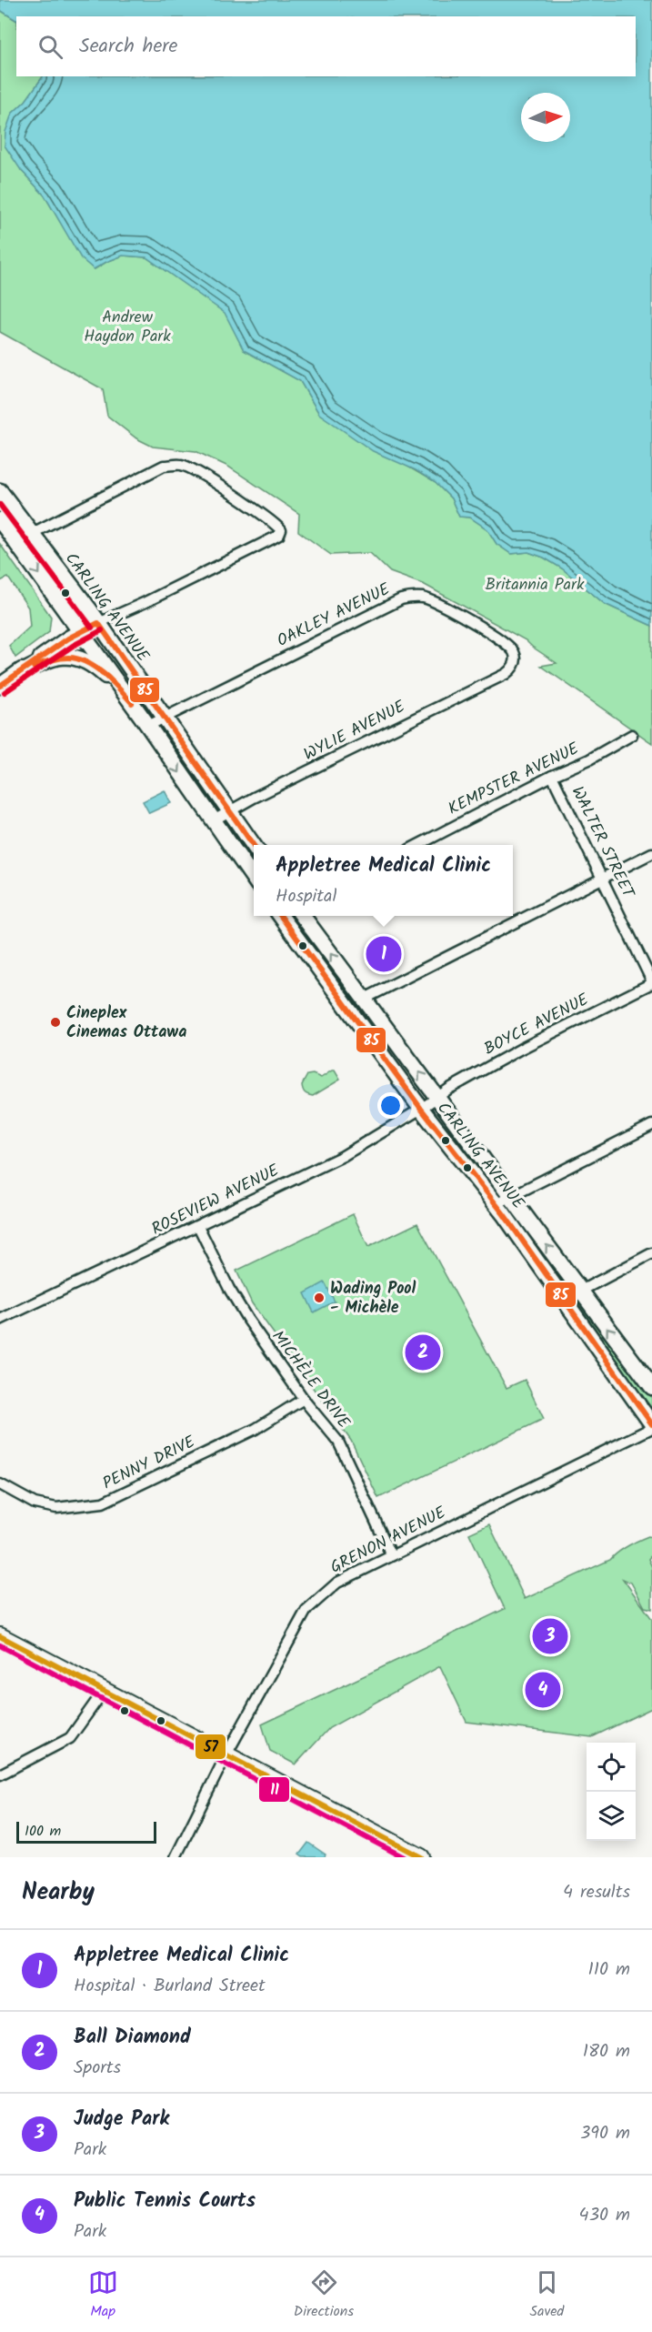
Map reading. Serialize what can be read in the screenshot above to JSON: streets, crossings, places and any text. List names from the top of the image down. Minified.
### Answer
{"streets":{"main road":["CARLING AVENUE"],"street":["OAKLEY AVENUE","WYLIE AVENUE","KEMPSTER AVENUE","WALTER STREET","BOYCE AVENUE","ROSEVIEW AVENUE","MICHÈLE DRIVE","PENNY DRIVE","GRENON AVENUE"]},"crossings":[["CARLING AVENUE","OAKLEY AVENUE"],["CARLING AVENUE","WYLIE AVENUE"],["CARLING AVENUE","BOYCE AVENUE"],["CARLING AVENUE","ROSEVIEW AVENUE"],["OAKLEY AVENUE","WYLIE AVENUE"],["KEMPSTER AVENUE","WALTER STREET"],["WALTER STREET","BOYCE AVENUE"],["BOYCE AVENUE","ROSEVIEW AVENUE"],["ROSEVIEW AVENUE","MICHÈLE DRIVE"],["MICHÈLE DRIVE","PENNY DRIVE"],["MICHÈLE DRIVE","GRENON AVENUE"]],"parks":["Andrew Haydon Park","Britannia Park"],"places":["Cineplex Cinemas Ottawa","Wading Pool - Michèle"],"lines":["transit line 85","transit line 57","transit line 11"],"scale_bar":"100 m","north":"right","page":{"search":"Search here","popup":["Appletree Medical Clinic","Hospital"],"pins":["1","2","3","4"],"scale":"100 m","heading":["Nearby","4 results"],"list":[{"mark":"1","name":"Appletree Medical Clinic","note":"Hospital · Burland Street","value":"110 m"},{"mark":"2","name":"Ball Diamond","note":"Sports","value":"180 m"},{"mark":"3","name":"Judge Park","note":"Park","value":"390 m"},{"mark":"4","name":"Public Tennis Courts","note":"Park","value":"430 m"}],"nav":["Map","Directions","Saved"]}}
